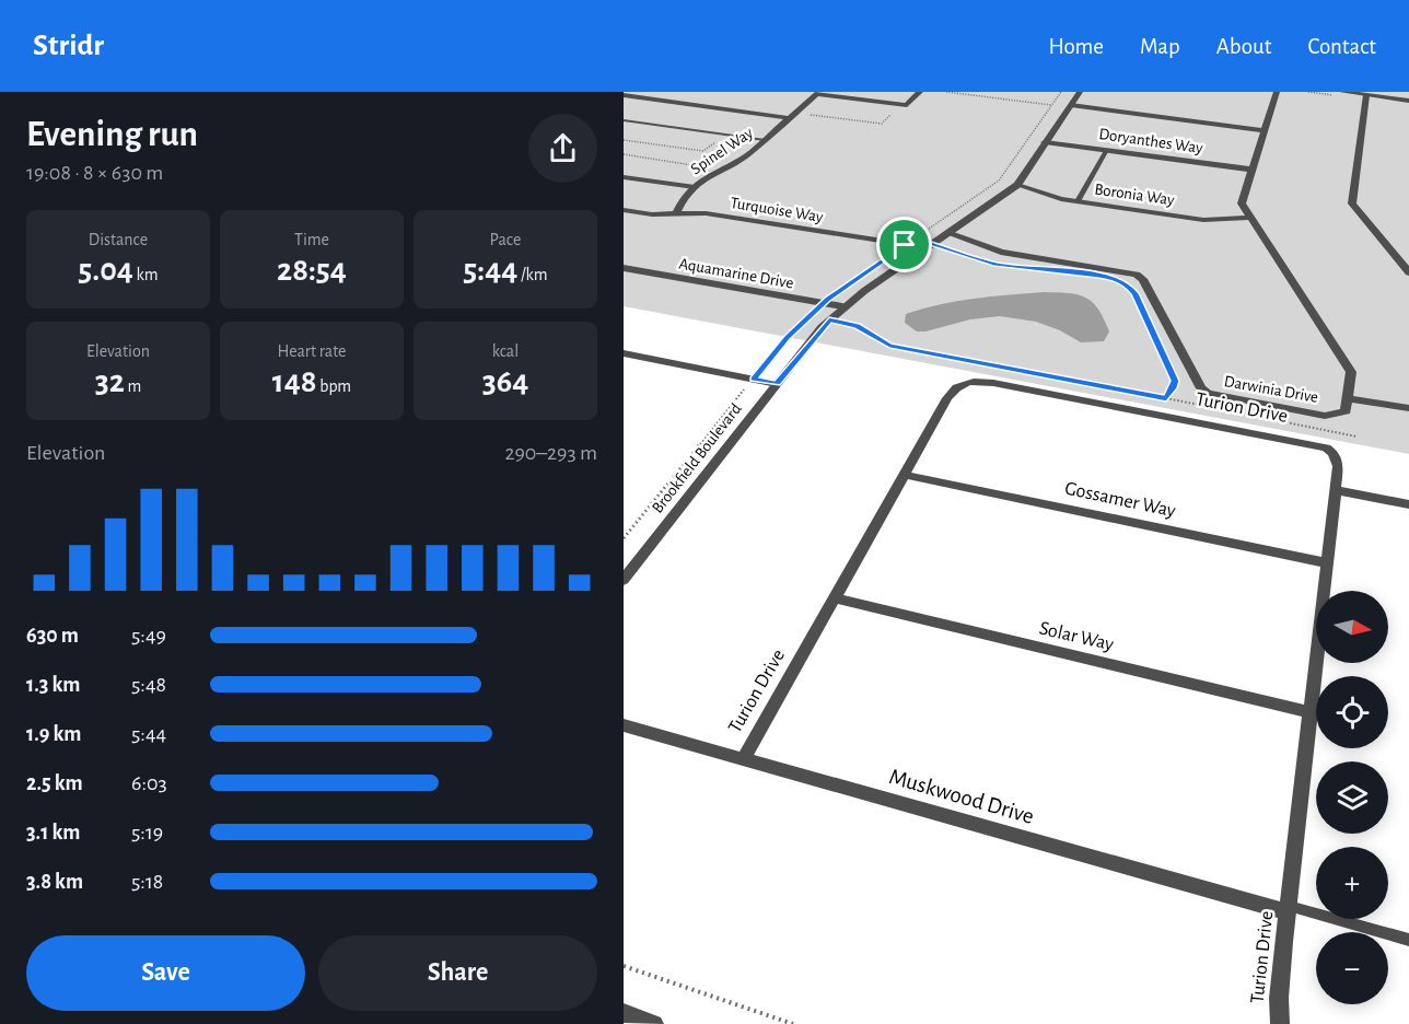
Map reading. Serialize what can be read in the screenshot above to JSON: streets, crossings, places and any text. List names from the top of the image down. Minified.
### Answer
{"streets":{"street":["Doryanthes Way","Spinel Way","Boronia Way","Turquoise Way","Aquamarine Drive","Darwinia Drive","Turion Drive","Brookfield Boulevard","Gossamer Way","Solar Way","Muskwood Drive"]},"crossings":[["Doryanthes Way","Brookfield Boulevard"],["Spinel Way","Turquoise Way"],["Boronia Way","Brookfield Boulevard"],["Turquoise Way","Brookfield Boulevard"],["Aquamarine Drive","Brookfield Boulevard"],["Darwinia Drive","Brookfield Boulevard"],["Turion Drive","Gossamer Way"],["Turion Drive","Solar Way"],["Turion Drive","Muskwood Drive"]],"north":"right","page":{"header":"Stridr","nav":["Home","Map","About","Contact"],"heading":["Evening run","19:08 · 8 × 630 m"],"stats":[["Distance","5.04 km"],["Time","28:54"],["Pace","5:44 /km"],["Elevation","32 m"],["Heart rate","148 bpm"],["kcal","364"]],"chart":["Elevation","290–293 m"],"map_buttons":["+","−"],"list":[{"name":"630 m","note":"5:49"},{"name":"1.3 km","note":"5:48"},{"name":"1.9 km","note":"5:44"},{"name":"2.5 km","note":"6:03"},{"name":"3.1 km","note":"5:19"},{"name":"3.8 km","note":"5:18"}],"buttons":["Save","Share"]}}
